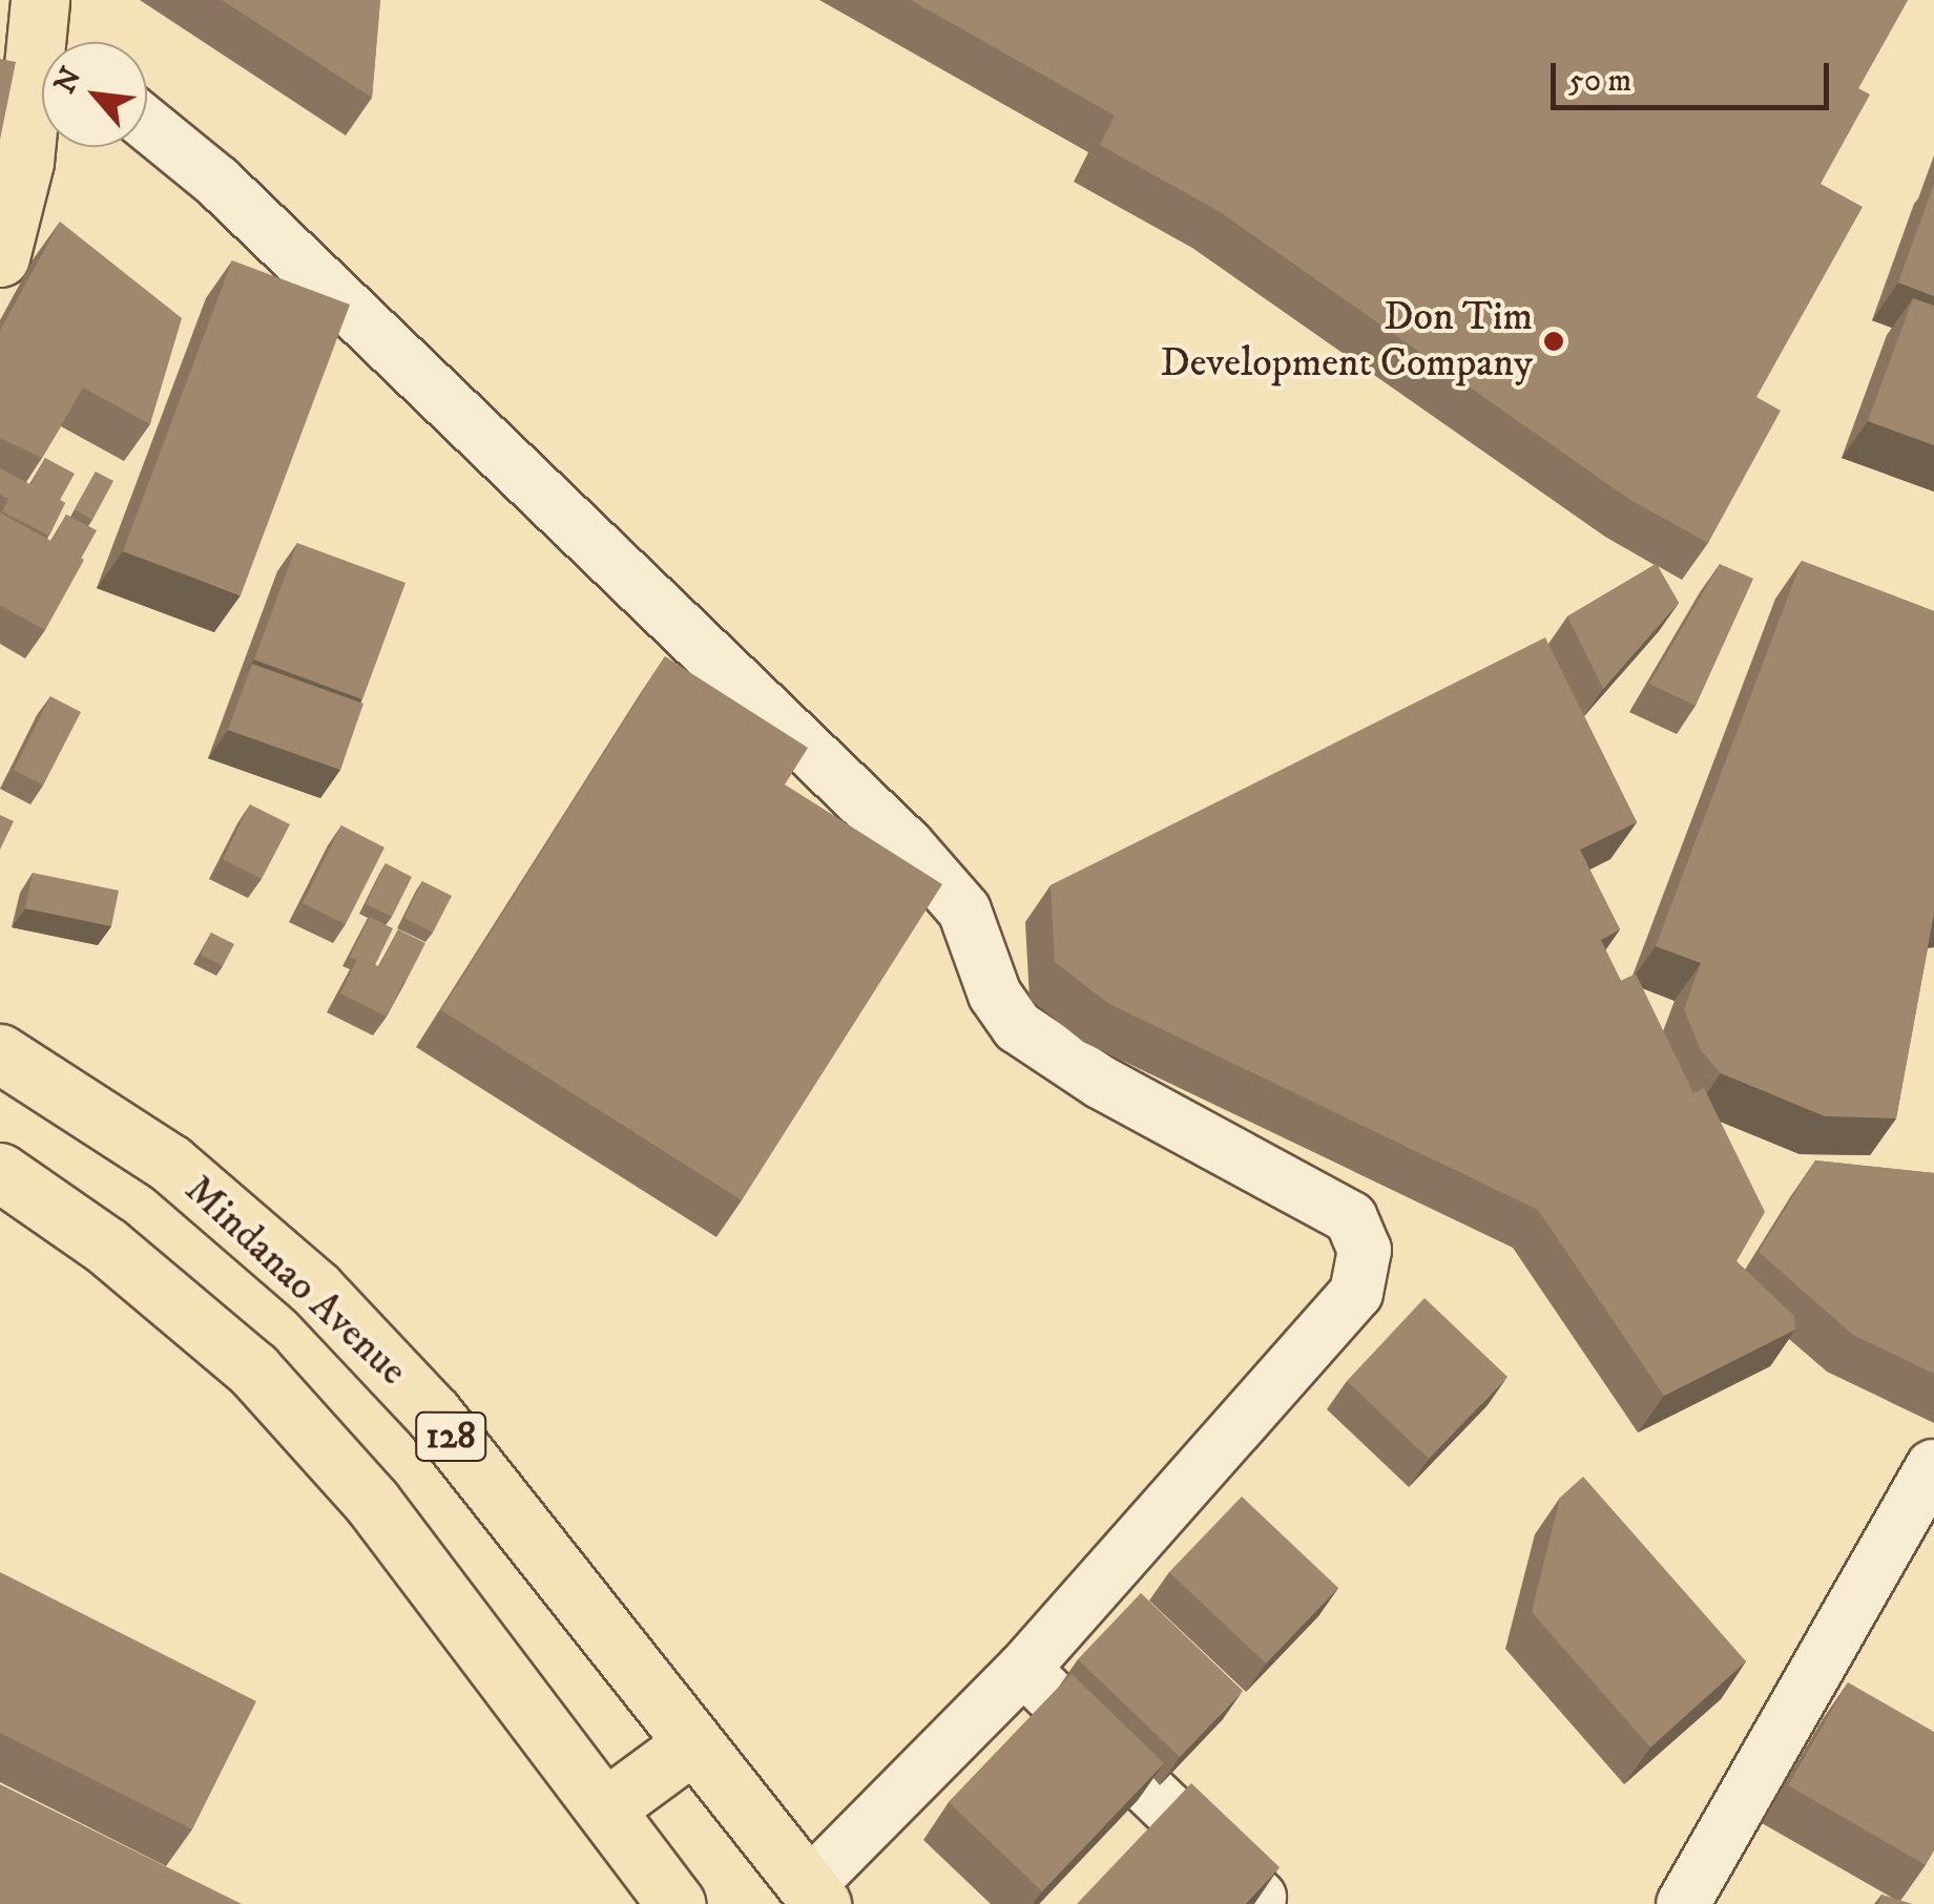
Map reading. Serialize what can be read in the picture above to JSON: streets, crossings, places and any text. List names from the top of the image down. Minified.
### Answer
{"streets":{"main road":["Mindanao Avenue","128"]},"places":["Don Tim Development Company"],"scale_bar":"50 m","north":"top left"}
